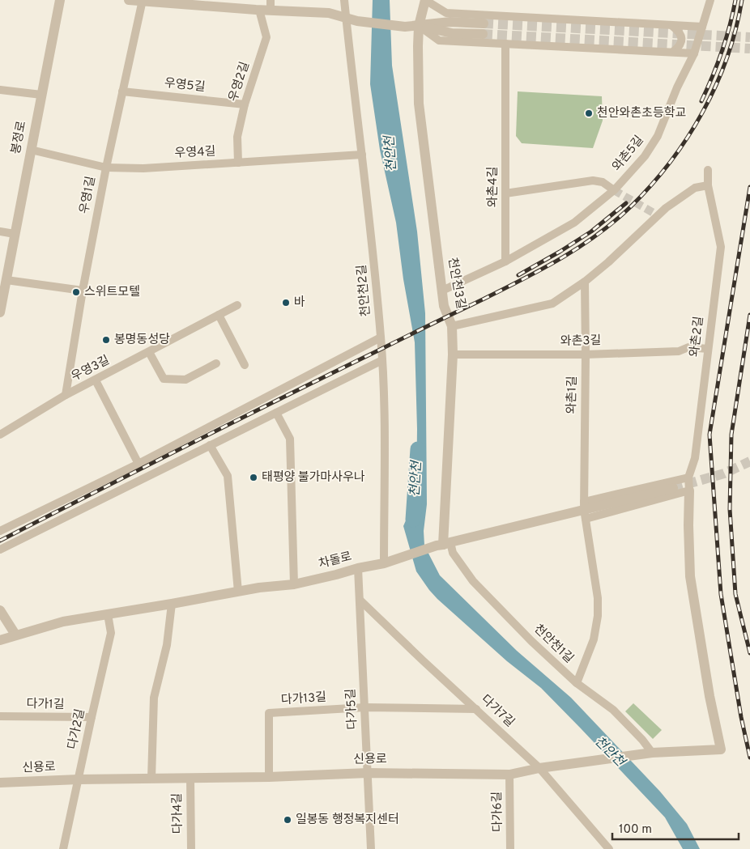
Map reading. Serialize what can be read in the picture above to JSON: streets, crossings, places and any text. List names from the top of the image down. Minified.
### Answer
{"streets":{"street":["우영2길","우영5길","봉정로","우영4길","와촌5길","와촌4길","우영1길","천안천3길","천안천2길","와촌2길","와촌3길","우영3길","와촌1길","차돌로","천안천1길","다가13길","다가1길","다가5길","다가7길","다가2길","신용로","다가6길","다가4길"]},"crossings":[["우영2길","우영5길"],["우영2길","우영4길"],["우영5길","우영1길"],["봉정로","우영4길"],["우영4길","우영1길"],["우영4길","천안천2길"],["와촌5길","와촌4길"],["우영1길","우영3길"],["천안천3길","와촌3길"],["천안천3길","차돌로"],["천안천3길","천안천1길"],["천안천2길","차돌로"],["와촌2길","와촌3길"],["와촌2길","신용로"],["와촌3길","와촌1길"],["와촌1길","차돌로"],["와촌1길","천안천1길"],["차돌로","천안천1길"],["차돌로","다가5길"],["차돌로","다가2길"],["천안천1길","신용로"],["다가13길","다가5길"],["다가13길","다가7길"],["다가13길","신용로"],["다가1길","다가2길"],["다가5길","다가7길"],["다가5길","신용로"],["다가7길","신용로"],["다가2길","신용로"],["신용로","다가6길"],["신용로","다가4길"]],"water":["천안천"],"places":["천안와촌초등학교","스위트모텔","바","봉명동성당","태평양 불가마사우나","일봉동 행정복지센터"],"scale_bar":"100 m"}
